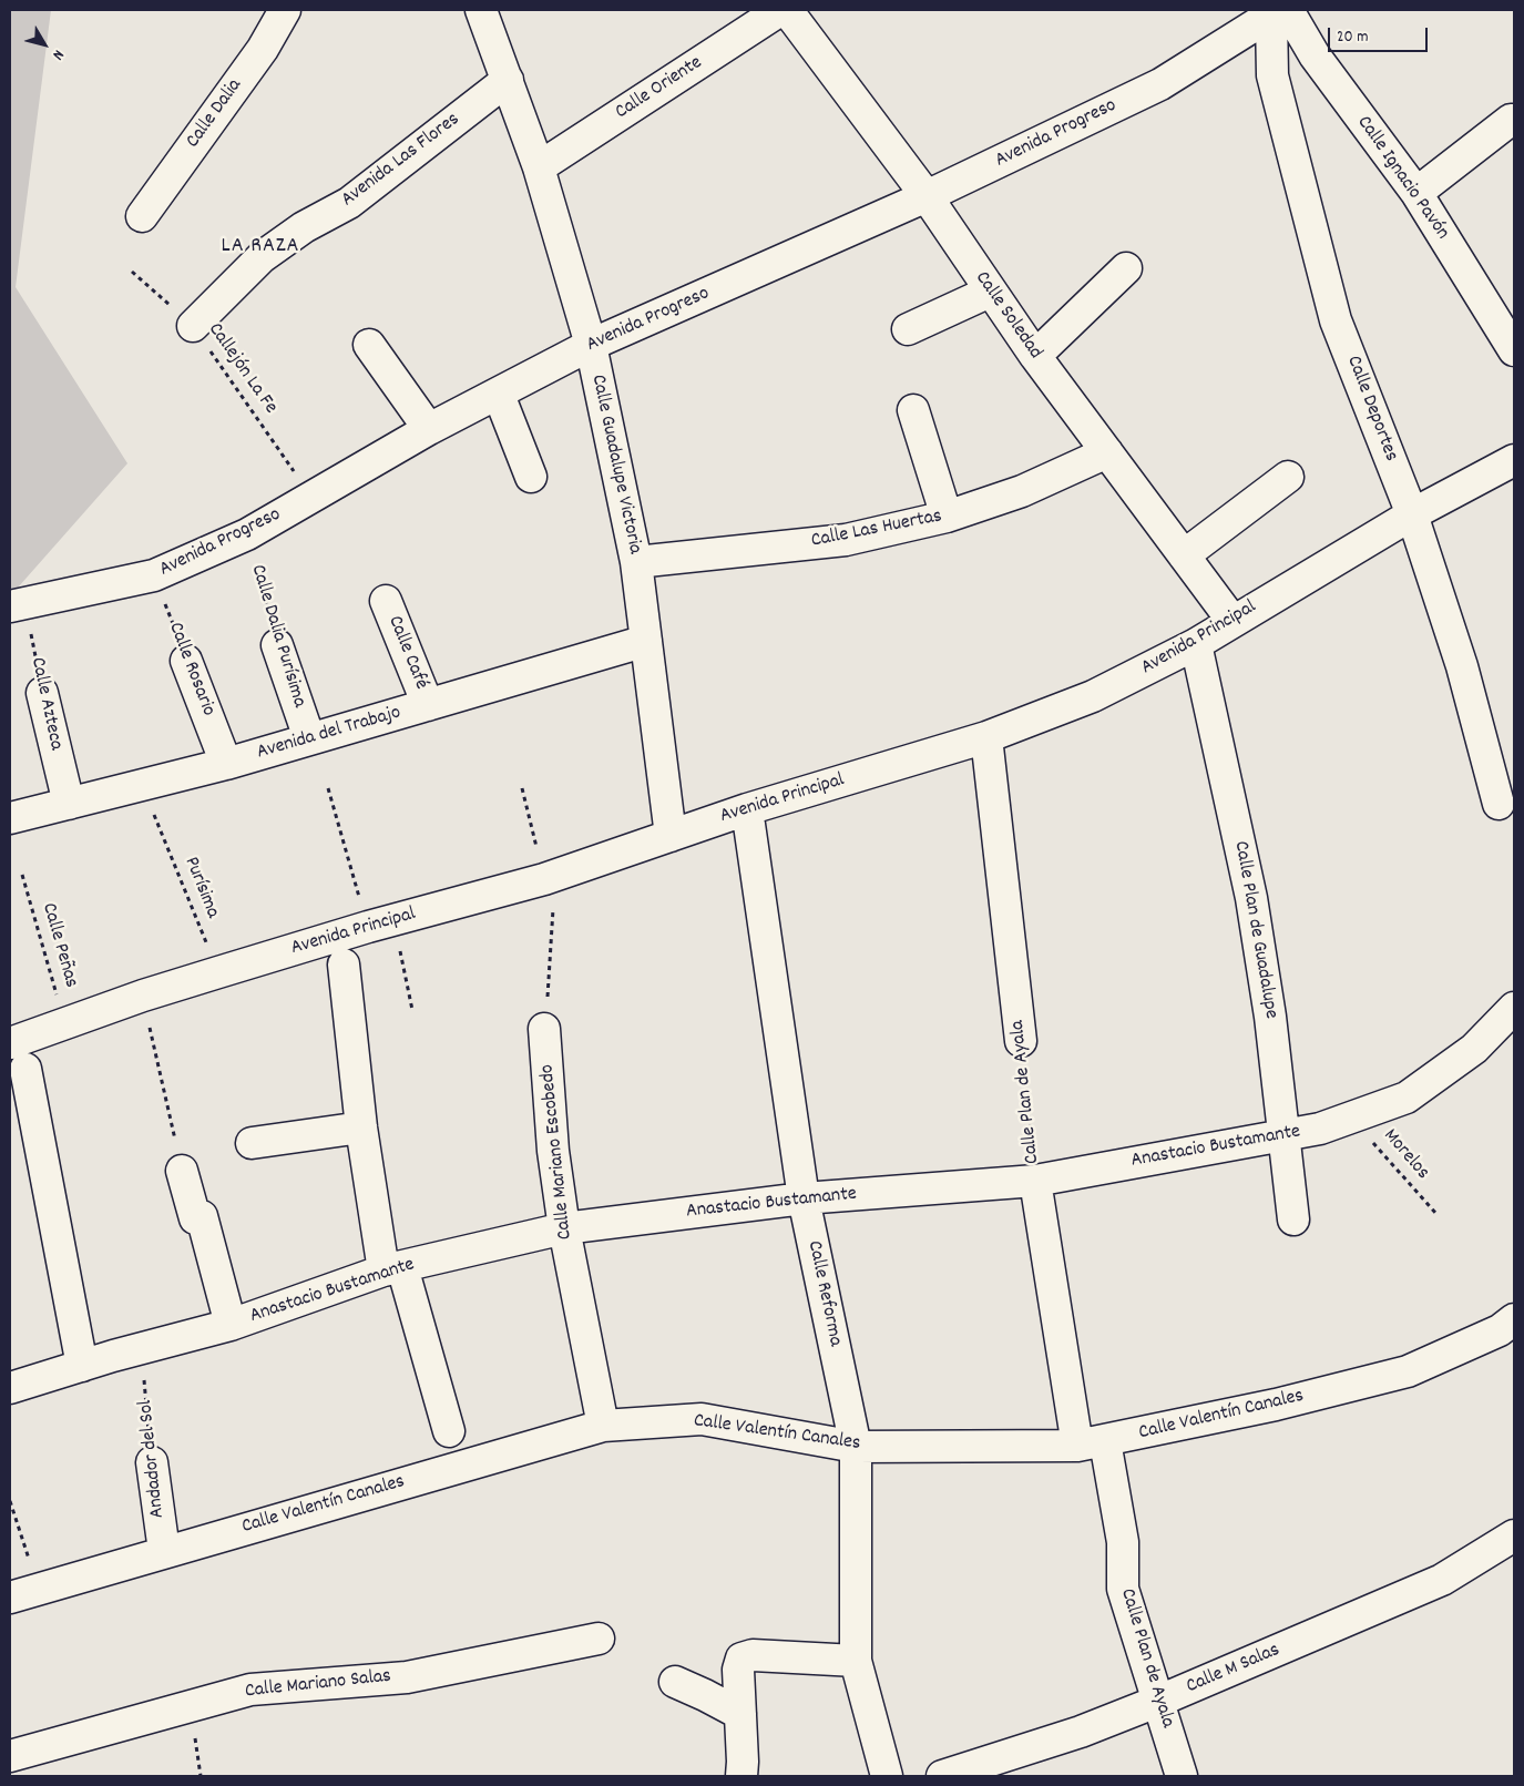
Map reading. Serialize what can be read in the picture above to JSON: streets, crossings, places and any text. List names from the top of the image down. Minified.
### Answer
{"streets":{"street":["Calle Oriente","Calle Dalia","Avenida Progreso","Avenida Las Flores","Calle Ignacio Pavón","Calle Soledad","Calle Deportes","Calle Guadalupe Victoria","Calle Las Huertas","Calle Dalia Purísima","Avenida Principal","Calle Café","Calle Rosario","Calle Azteca","Avenida del Trabajo","Calle Plan de Guadalupe","Calle Plan de Ayala","Anastacio Bustamante","Calle Mariano Escobedo","Calle Reforma","Calle Valentín Canales","Andador del Sol","Calle M Salas","Calle Mariano Salas"],"path":["Callejón La Fe","Purísima","Calle Peñas","Morelos"]},"crossings":[["Calle Oriente","Calle Guadalupe Victoria"],["Avenida Progreso","Calle Ignacio Pavón"],["Avenida Progreso","Calle Soledad"],["Avenida Progreso","Callejón La Fe"],["Avenida Progreso","Calle Deportes"],["Avenida Progreso","Calle Guadalupe Victoria"],["Avenida Progreso","Calle Dalia Purísima"],["Avenida Progreso","Calle Rosario"],["Avenida Progreso","Calle Azteca"],["Avenida Las Flores","Callejón La Fe"],["Avenida Las Flores","Calle Guadalupe Victoria"],["Calle Ignacio Pavón","Calle Deportes"],["Calle Soledad","Calle Las Huertas"],["Calle Soledad","Avenida Principal"],["Calle Deportes","Avenida Principal"],["Calle Guadalupe Victoria","Calle Las Huertas"],["Calle Guadalupe Victoria","Avenida Principal"],["Calle Guadalupe Victoria","Avenida del Trabajo"],["Calle Dalia Purísima","Avenida del Trabajo"],["Avenida Principal","Purísima"],["Avenida Principal","Calle Plan de Guadalupe"],["Avenida Principal","Calle Peñas"],["Avenida Principal","Calle Plan de Ayala"],["Avenida Principal","Calle Reforma"],["Calle Café","Avenida del Trabajo"],["Calle Rosario","Avenida del Trabajo"],["Calle Azteca","Avenida del Trabajo"],["Calle Plan de Guadalupe","Anastacio Bustamante"],["Calle Plan de Ayala","Anastacio Bustamante"],["Calle Plan de Ayala","Calle Valentín Canales"],["Calle Plan de Ayala","Calle M Salas"],["Anastacio Bustamante","Calle Mariano Escobedo"],["Anastacio Bustamante","Morelos"],["Anastacio Bustamante","Calle Reforma"],["Calle Mariano Escobedo","Calle Valentín Canales"],["Calle Reforma","Calle Valentín Canales"],["Calle Valentín Canales","Andador del Sol"]],"districts":["LA RAZA"],"scale_bar":"20 m","north":"bottom right"}
